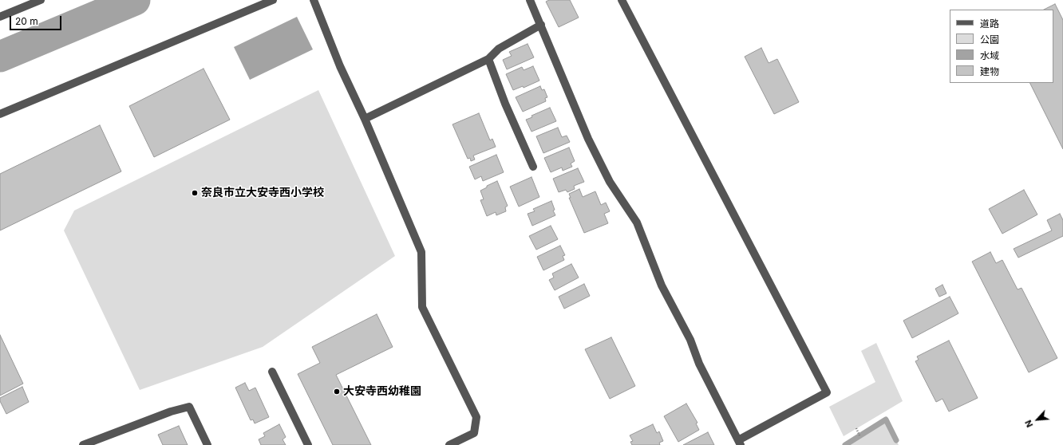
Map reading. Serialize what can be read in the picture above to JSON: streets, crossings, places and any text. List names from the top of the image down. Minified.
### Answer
{"places":["奈良市立大安寺西小学校","大安寺西幼稚園"],"legend":["道路","公園","水域","建物"],"scale_bar":"20 m","north":"bottom left"}
